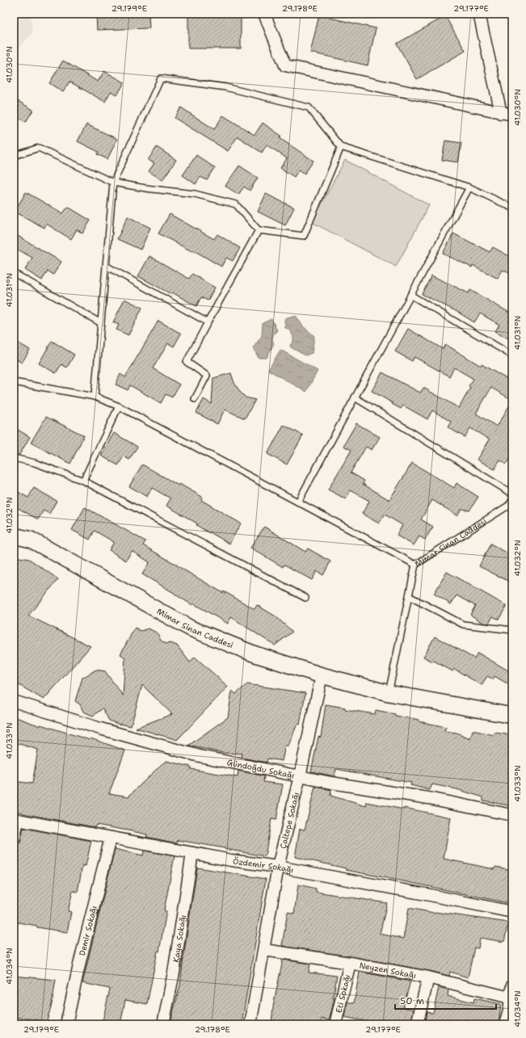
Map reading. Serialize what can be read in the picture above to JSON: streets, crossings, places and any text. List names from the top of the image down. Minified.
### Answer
{"streets":{"main road":["Mimar Sinan Caddesi"],"street":["Gündoğdu Sokağı","Çaltepe Sokağı","Özdemir Sokağı","Demir Sokağı","Kaya Sokağı","Neyzen Sokağı","Eti Sokağı"]},"crossings":[["Mimar Sinan Caddesi","Çaltepe Sokağı"],["Gündoğdu Sokağı","Çaltepe Sokağı"],["Çaltepe Sokağı","Özdemir Sokağı"],["Çaltepe Sokağı","Neyzen Sokağı"],["Özdemir Sokağı","Demir Sokağı"],["Özdemir Sokağı","Kaya Sokağı"],["Neyzen Sokağı","Eti Sokağı"]],"scale_bar":"50 m","coordinates":["29.179°E","29.178°E","29.177°E","41.030°N","41.031°N","41.032°N","41.033°N","41.034°N"]}
